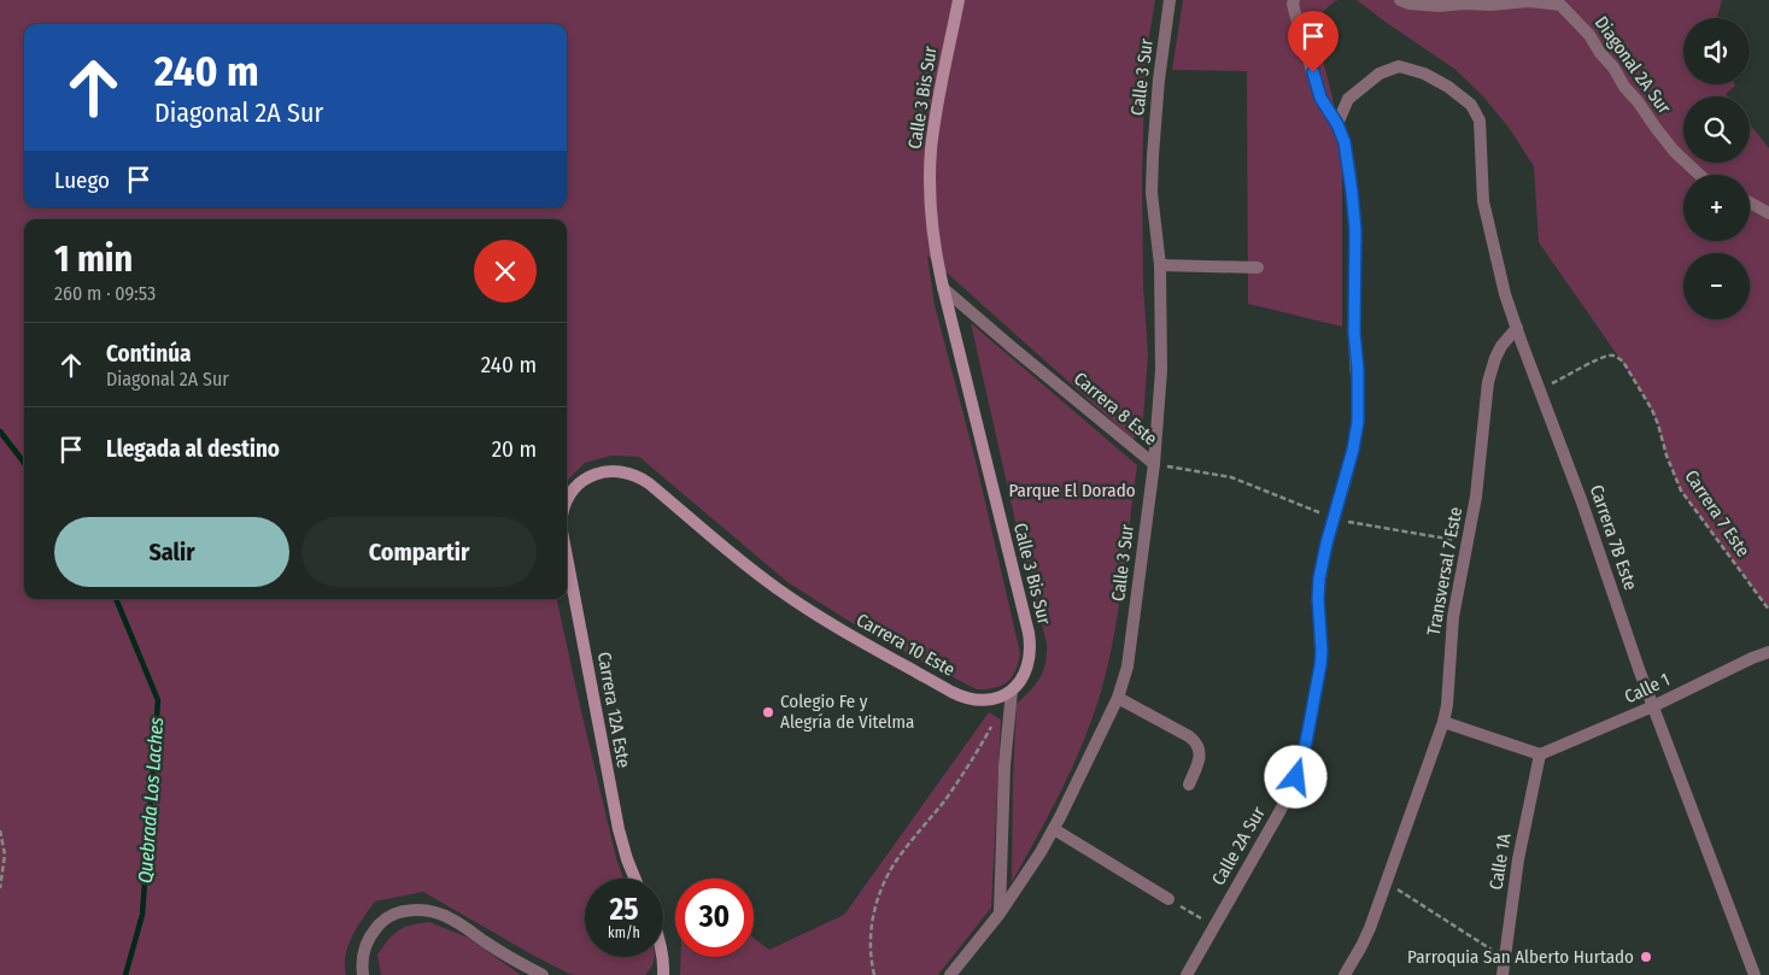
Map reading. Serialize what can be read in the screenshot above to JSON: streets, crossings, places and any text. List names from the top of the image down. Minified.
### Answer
{"streets":{"street":["Diagonal 2A Sur","Calle 3 Sur","Calle 3 Bis Sur","Carrera 8 Este","Carrera 7B Este","Transversal 7 Este","Carrera 10 Este","Calle 1","Carrera 12A Este","Calle 2A Sur","Calle 1A"],"path":["Carrera 7 Este"]},"crossings":[["Calle 3 Sur","Carrera 8 Este"],["Calle 3 Bis Sur","Carrera 8 Este"],["Calle 3 Bis Sur","Carrera 10 Este"],["Carrera 8 Este","Transversal 7 Este"],["Carrera 8 Este","Calle 2A Sur"],["Carrera 7 Este","Carrera 7B Este"],["Carrera 7B Este","Transversal 7 Este"],["Carrera 7B Este","Calle 1"],["Carrera 7B Este","Calle 2A Sur"],["Calle 1","Calle 1A"]],"water":["Quebrada Los Laches"],"parks":["Parque El Dorado"],"places":["Colegio Fe y Alegría de Vitelma","Parroquia San Alberto Hurtado"],"page":{"map_buttons":["+","−"],"turn":["240 m","Diagonal 2A Sur"],"then":"Luego","heading":["1 min","260 m · 09:53"],"list":[{"name":"Continúa","note":"Diagonal 2A Sur","value":"240 m"},{"name":"Llegada al destino","value":"20 m"}],"buttons":["Salir","Compartir"],"speed":"25 km/h","limit":"30"}}
